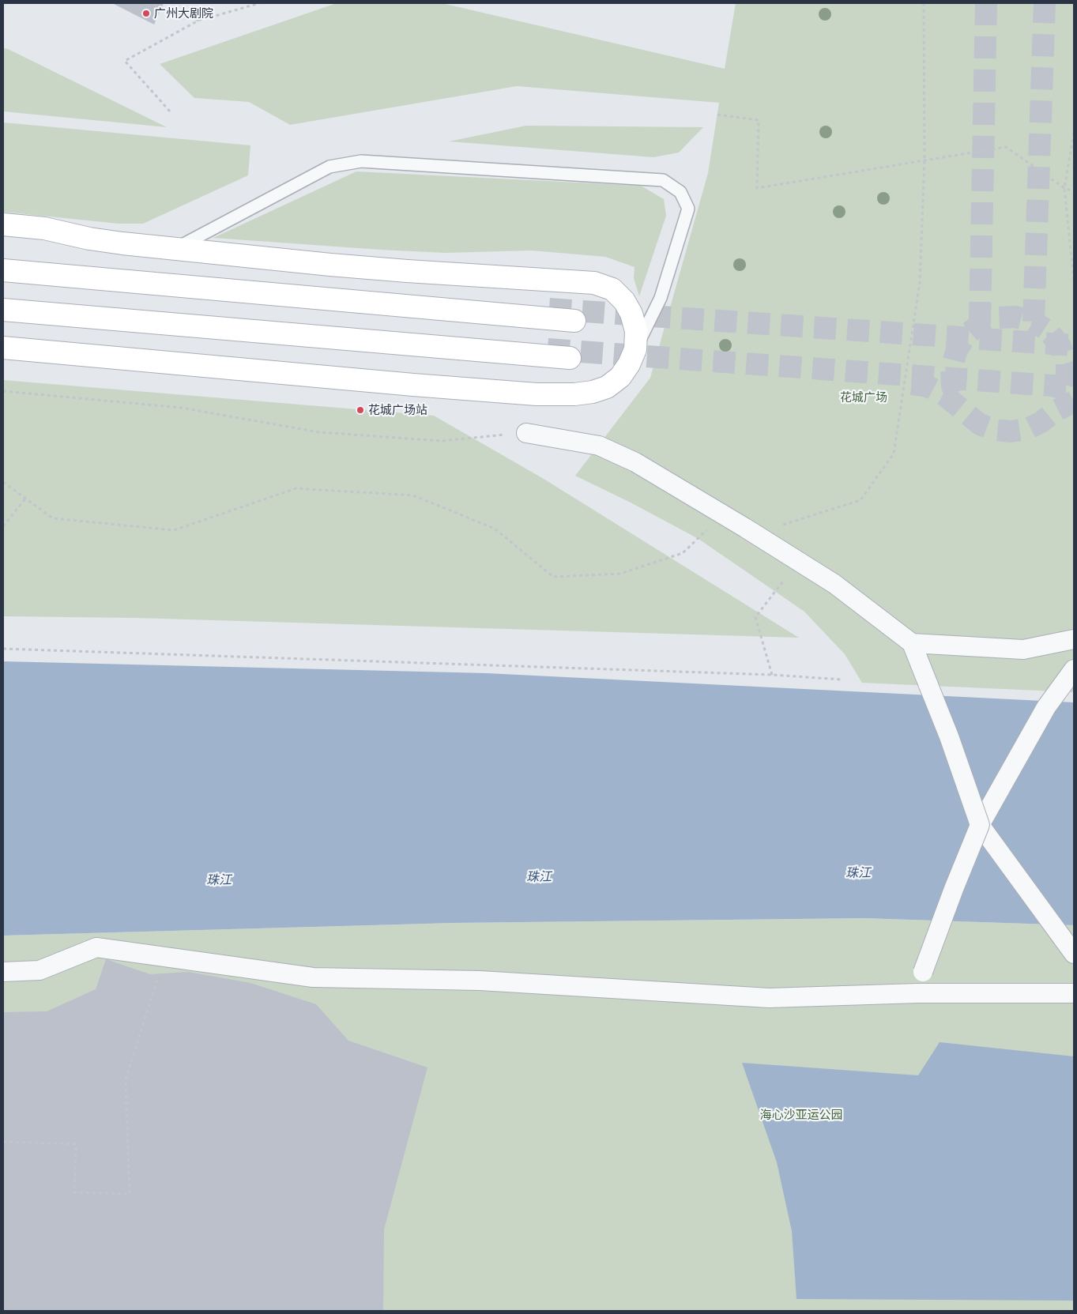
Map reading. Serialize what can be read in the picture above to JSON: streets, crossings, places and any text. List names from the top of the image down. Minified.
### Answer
{"water":["珠江"],"parks":["花城广场","海心沙亚运公园"],"places":["广州大剧院","花城广场站"]}
